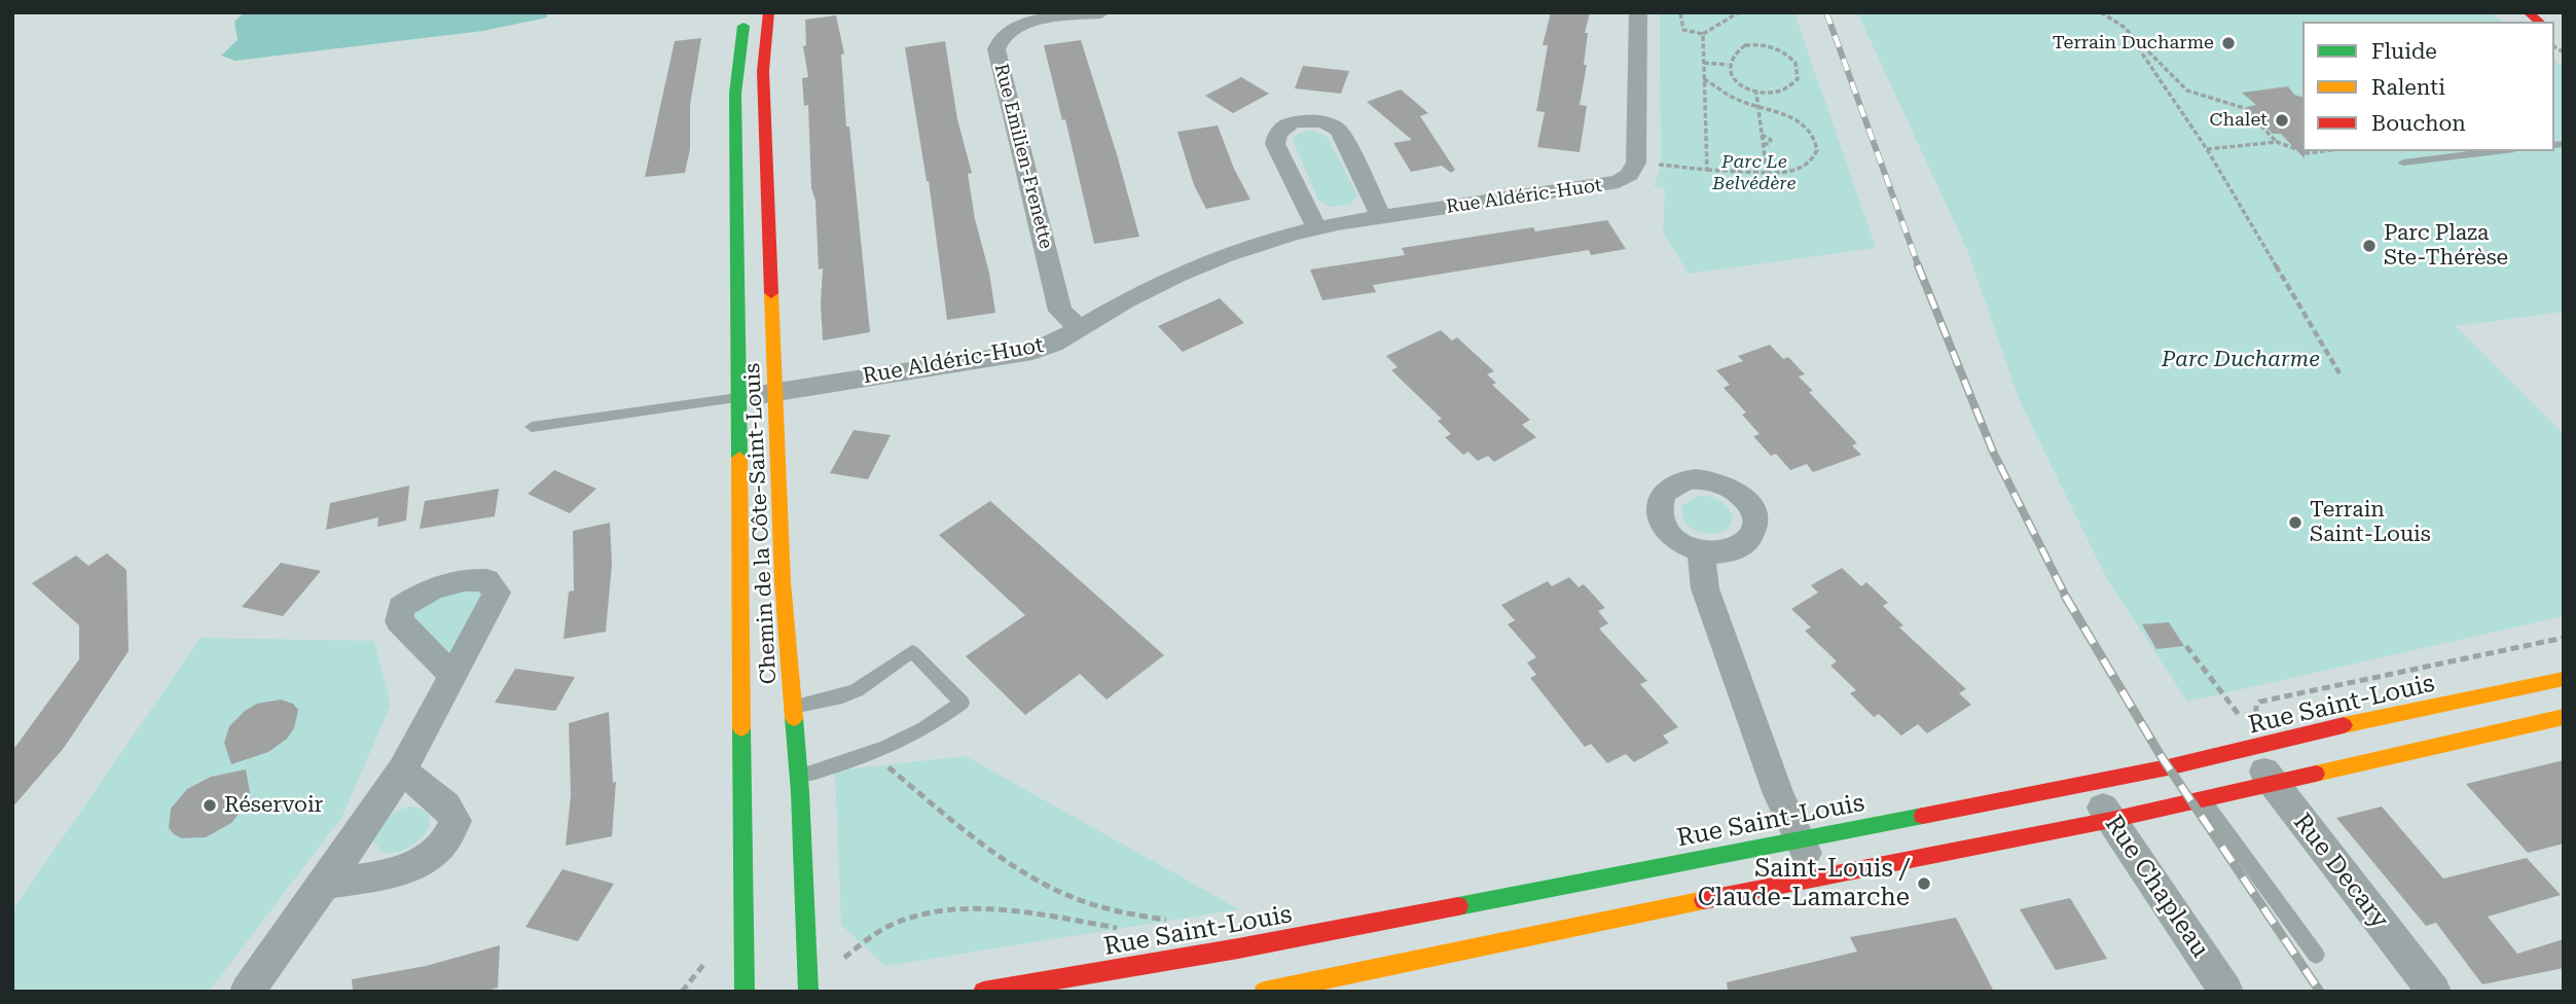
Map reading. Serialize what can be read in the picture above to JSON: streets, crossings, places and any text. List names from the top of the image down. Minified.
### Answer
{"streets":{"street":["Rue Emilien-Frenette","Rue Aldéric-Huot","Chemin de la Côte-Saint-Louis","Rue Saint-Louis","Rue Decary","Rue Chapleau"]},"crossings":[["Rue Emilien-Frenette","Rue Aldéric-Huot"],["Rue Aldéric-Huot","Chemin de la Côte-Saint-Louis"],["Rue Saint-Louis","Rue Decary"],["Rue Saint-Louis","Rue Chapleau"]],"parks":["Parc Le Belvédère","Parc Ducharme"],"places":["Terrain Ducharme","Chalet","Parc Plaza Ste-Thérèse","Terrain Saint-Louis","Réservoir","Saint-Louis / Claude-Lamarche"],"legend":["Fluide","Ralenti","Bouchon"]}
